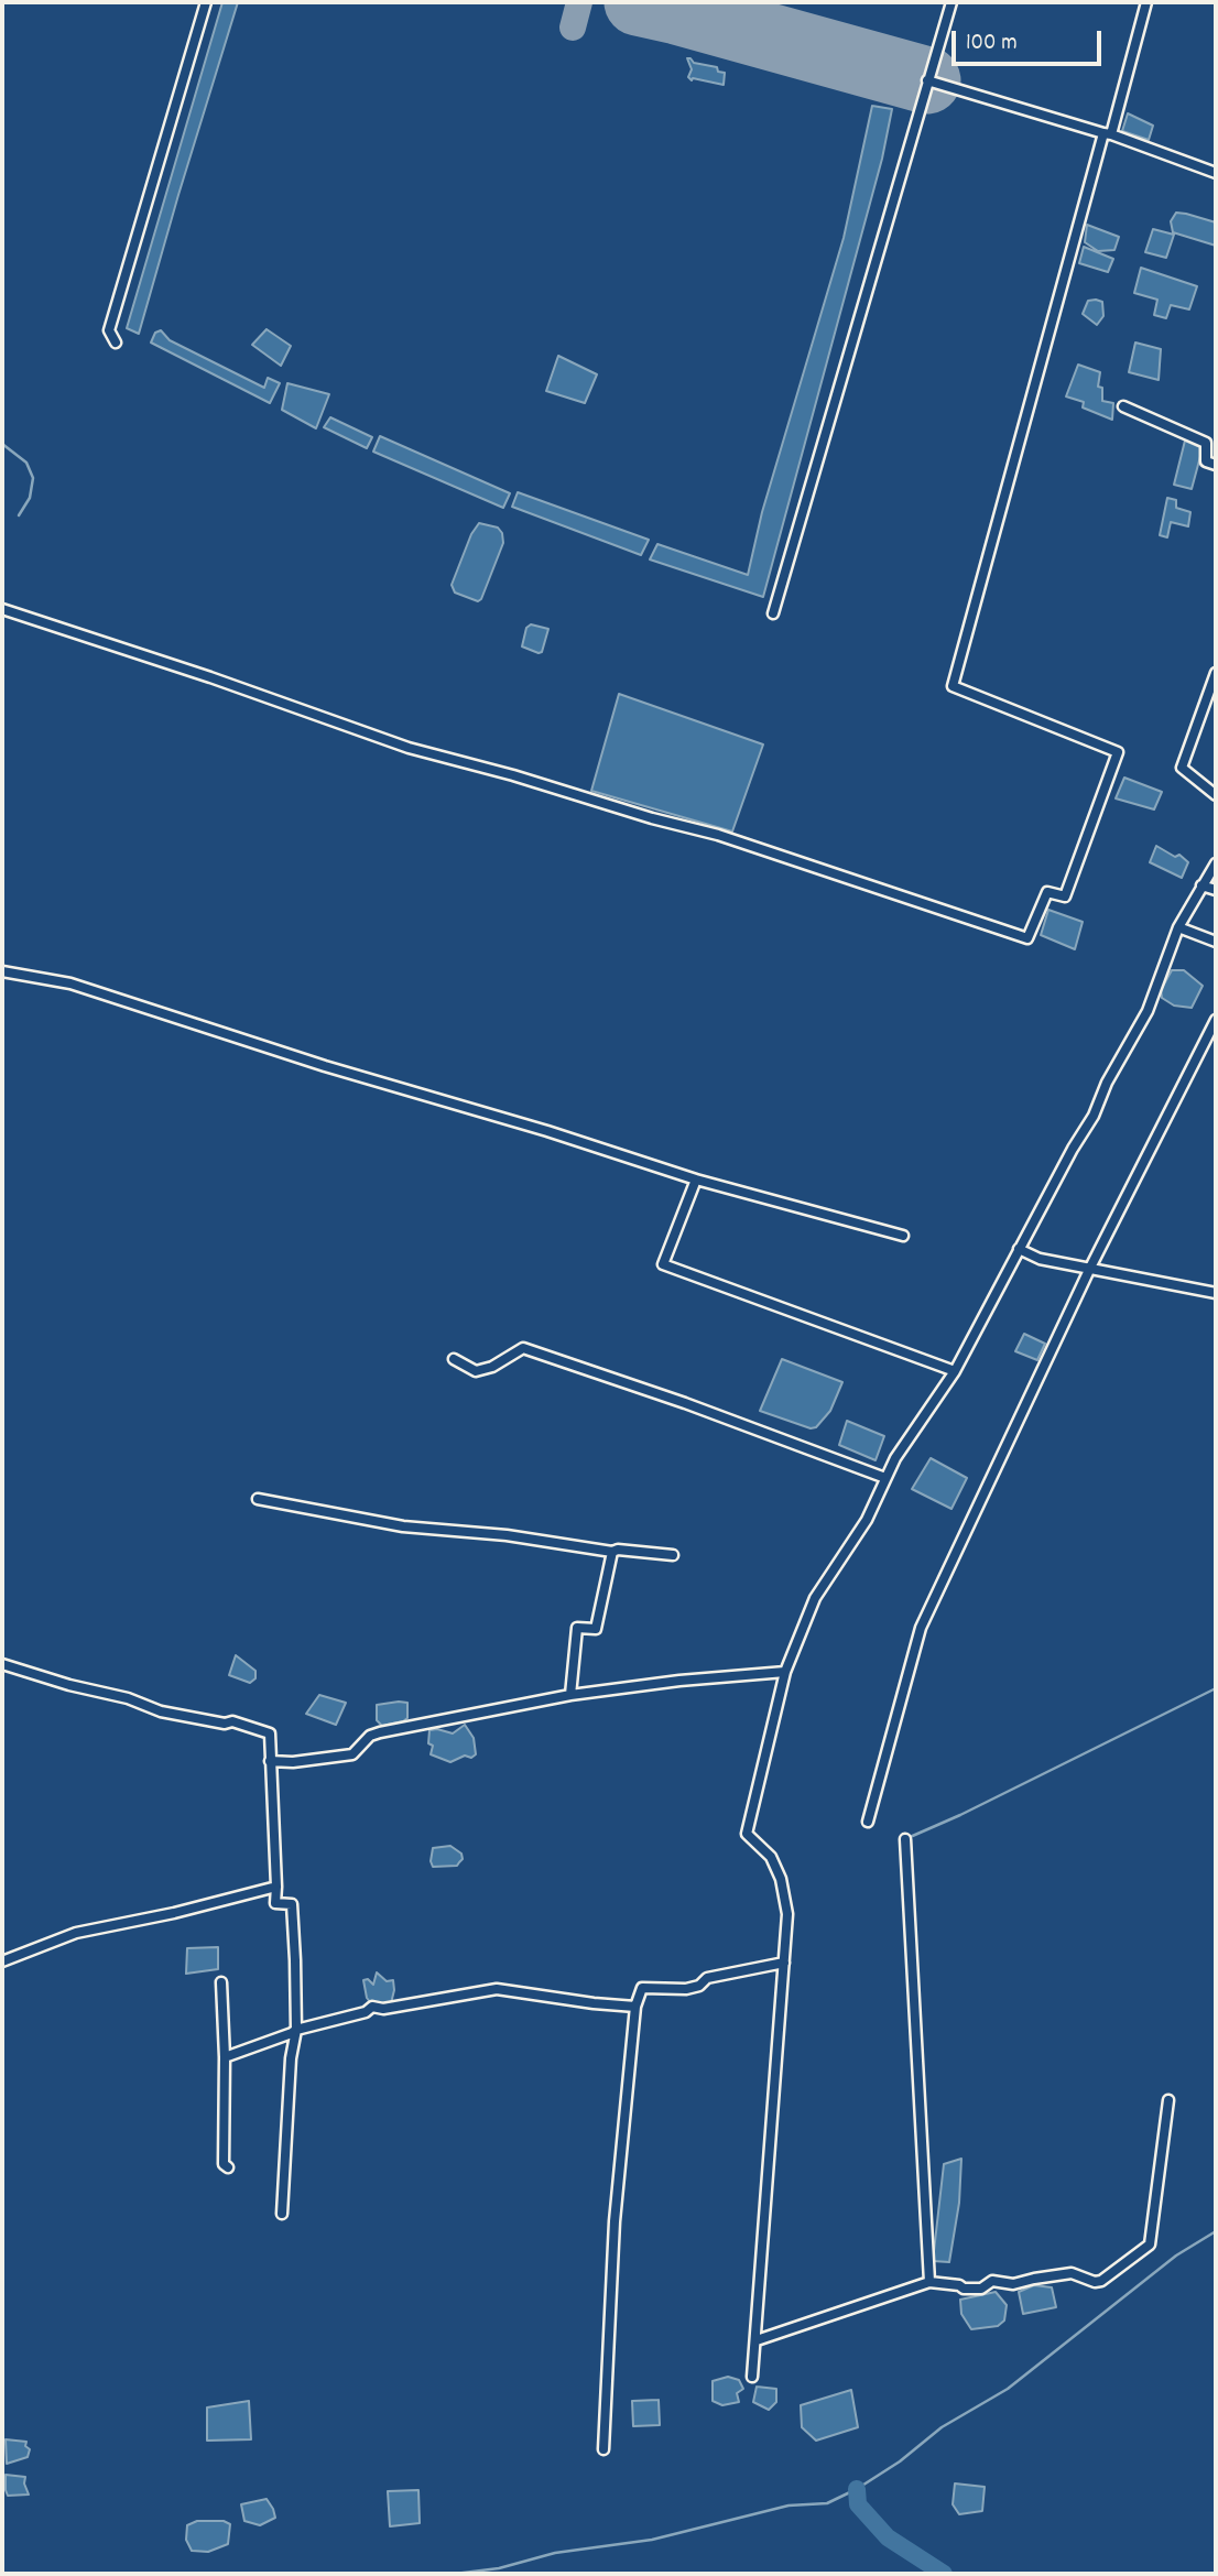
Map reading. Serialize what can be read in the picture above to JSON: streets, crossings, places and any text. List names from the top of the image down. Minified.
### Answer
{"scale_bar":"100 m"}
